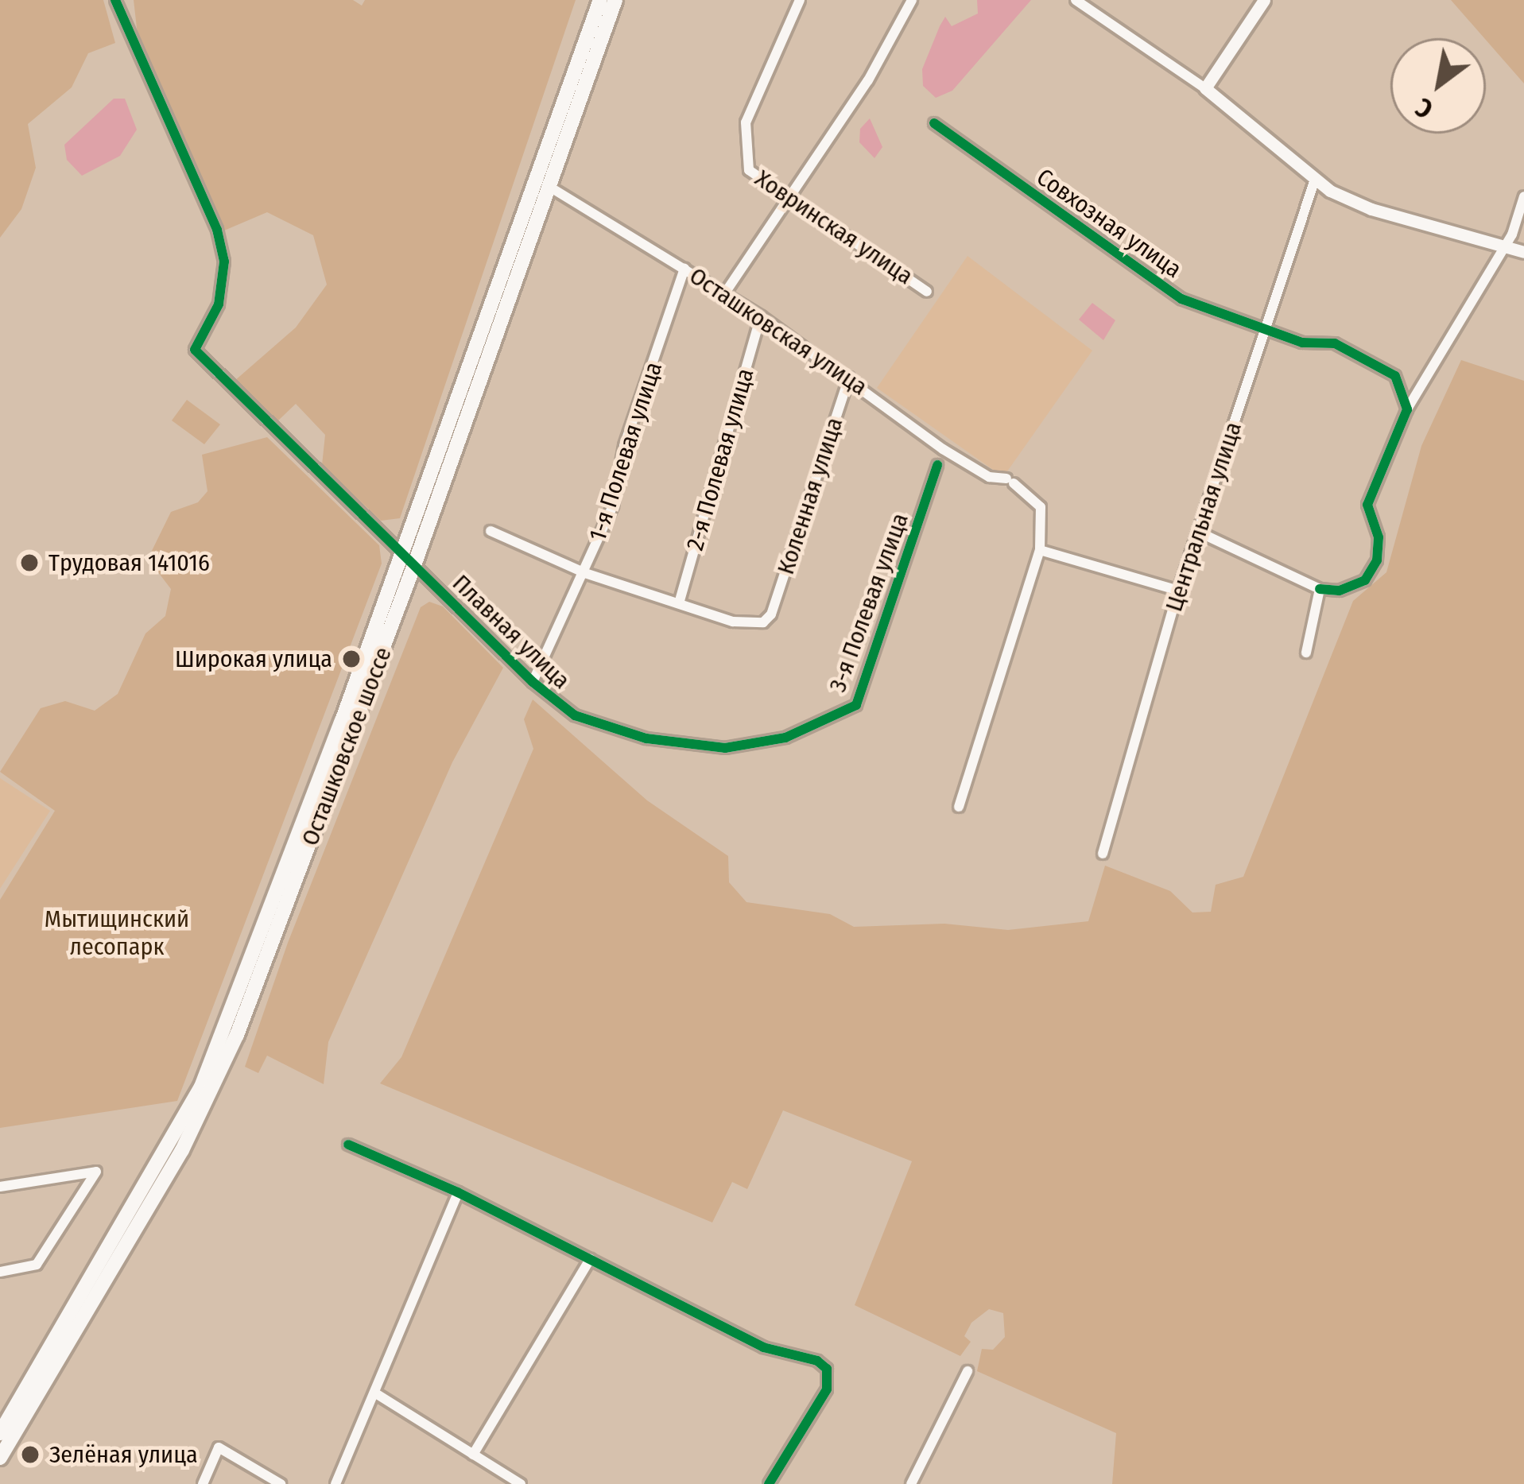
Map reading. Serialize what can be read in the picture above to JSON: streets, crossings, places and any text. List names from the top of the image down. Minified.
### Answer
{"streets":{"main road":["Осташковское шоссе"],"street":["Совхозная улица","Ховринская улица","Осташковская улица","1-я Полевая улица","2-я Полевая улица","Коленная улица","Центральная улица","3-я Полевая улица","Плавная улица"]},"crossings":[["Совхозная улица","Центральная улица"],["Осташковская улица","1-я Полевая улица"],["Осташковская улица","2-я Полевая улица"],["Осташковская улица","Коленная улица"],["Осташковская улица","Осташковское шоссе"],["1-я Полевая улица","Плавная улица"],["2-я Полевая улица","Коленная улица"],["3-я Полевая улица","Плавная улица"],["Плавная улица","Осташковское шоссе"]],"parks":["Мытищинский лесопарк"],"places":["Трудовая 141016","Широкая улица","Зелёная улица"],"north":"bottom left"}
